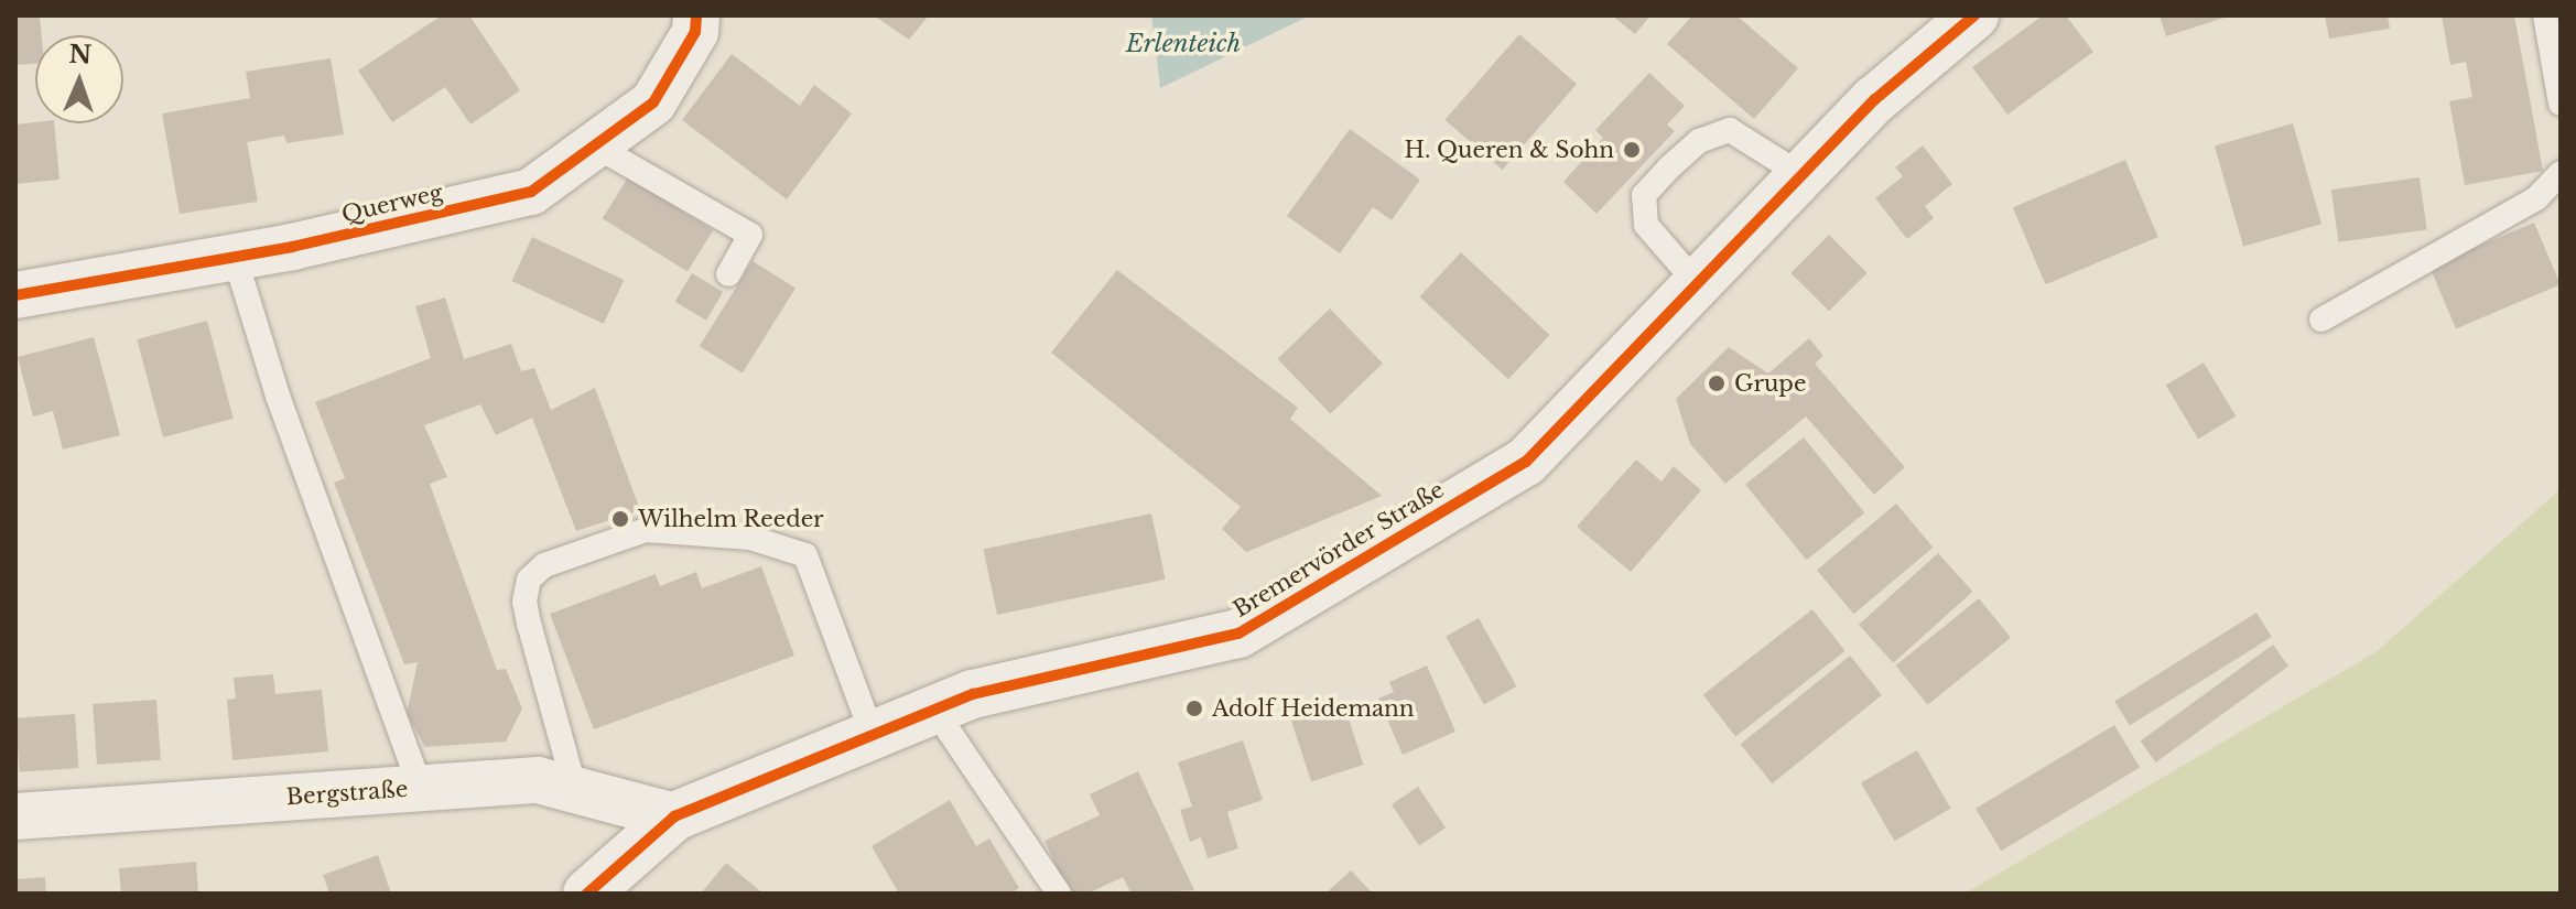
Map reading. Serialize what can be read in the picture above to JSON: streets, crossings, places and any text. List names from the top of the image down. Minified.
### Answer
{"streets":{"main road":["Bremervörder Straße"],"street":["Querweg","Bergstraße"]},"crossings":[["Bremervörder Straße","Bergstraße"]],"water":["Erlenteich"],"places":["H. Queren & Sohn","Grupe","Wilhelm Reeder","Adolf Heidemann"],"north":"top"}
